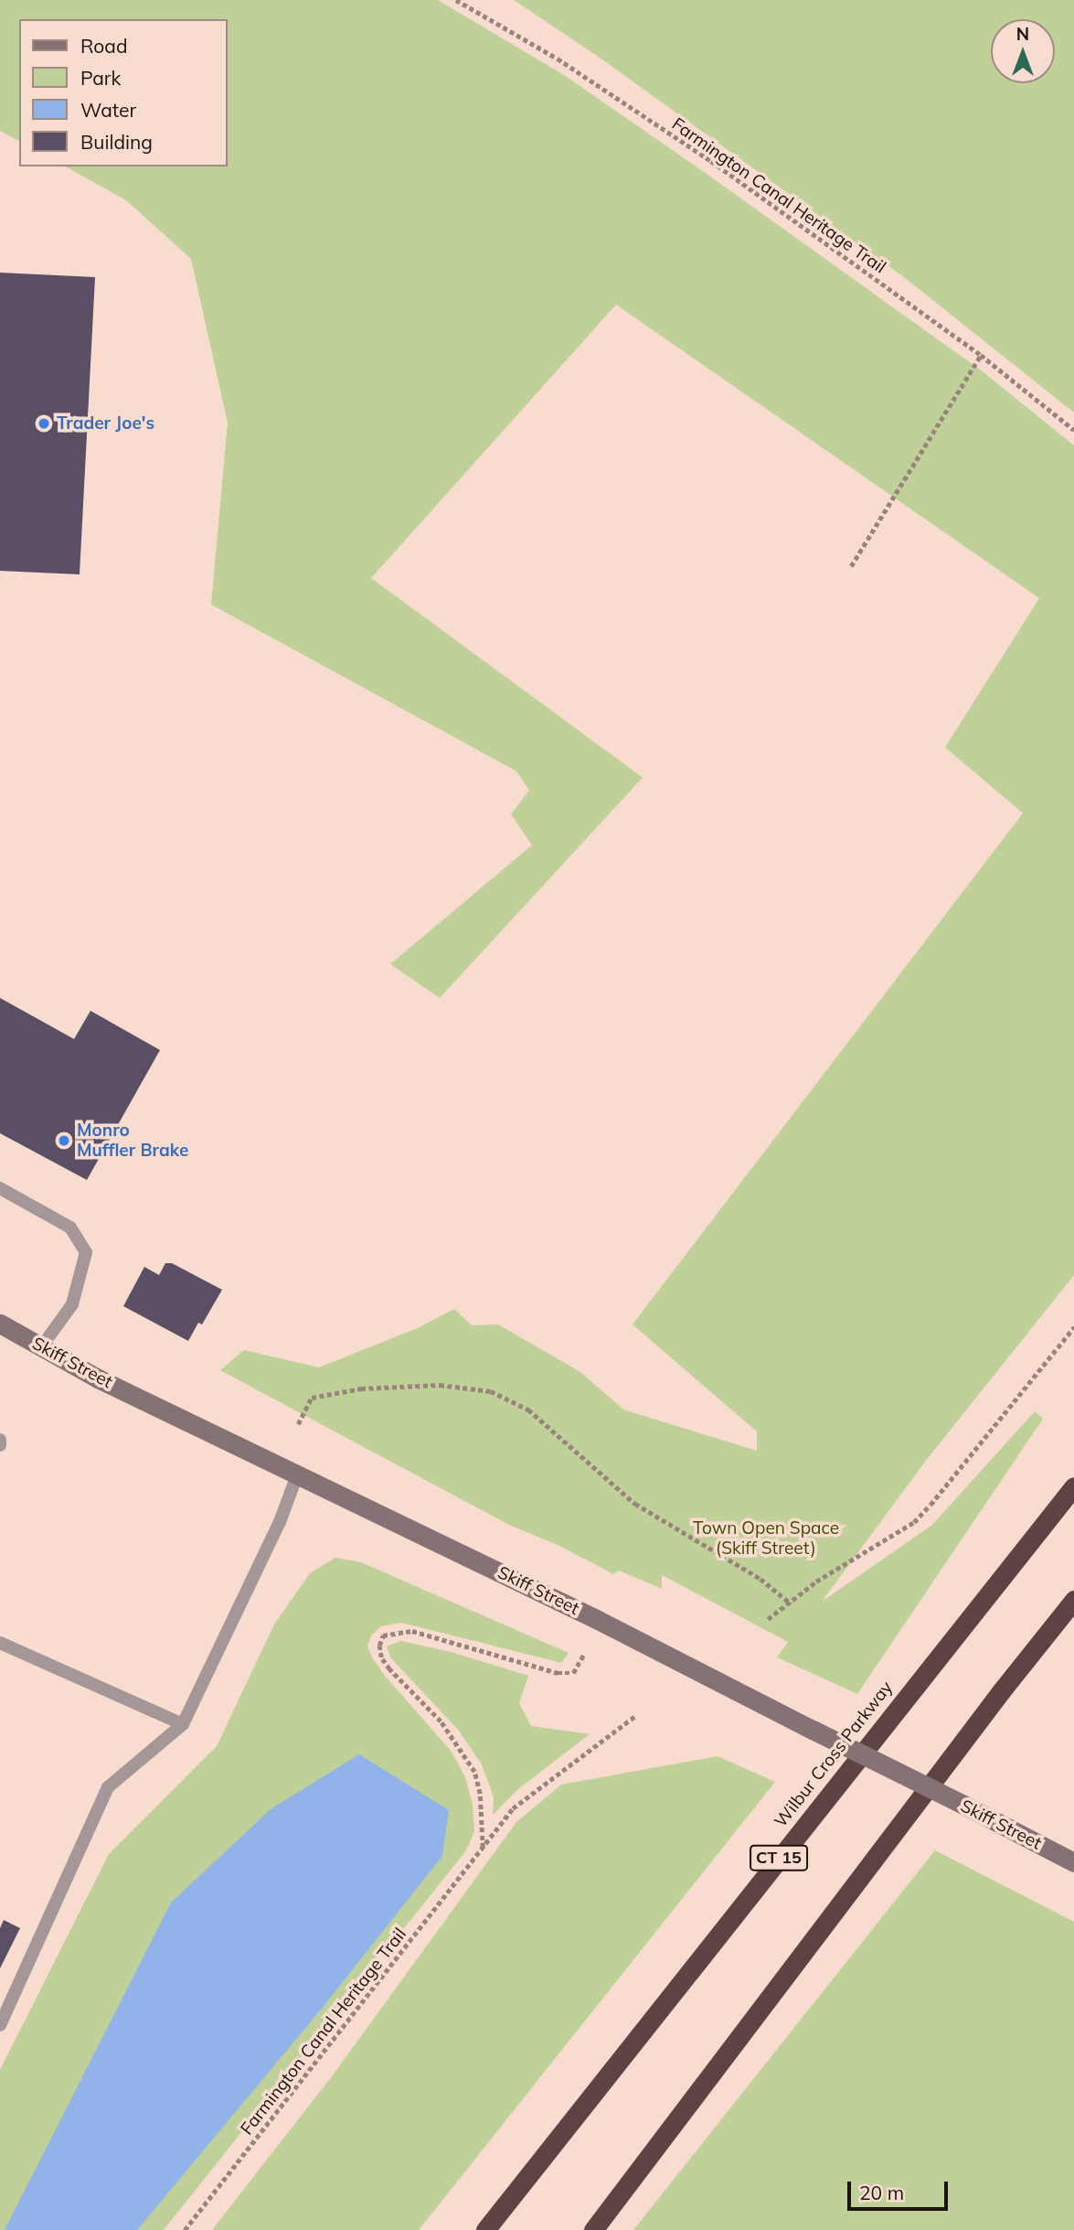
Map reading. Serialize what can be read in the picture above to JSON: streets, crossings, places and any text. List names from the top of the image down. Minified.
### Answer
{"streets":{"highway":["Wilbur Cross Parkway","CT 15"],"main road":["Skiff Street"],"path":["Farmington Canal Heritage Trail"]},"parks":["Town Open Space (Skiff Street)"],"places":["Trader Joe's","Monro Muffler Brake"],"legend":["Road","Park","Water","Building"],"scale_bar":"20 m","north":"top"}
